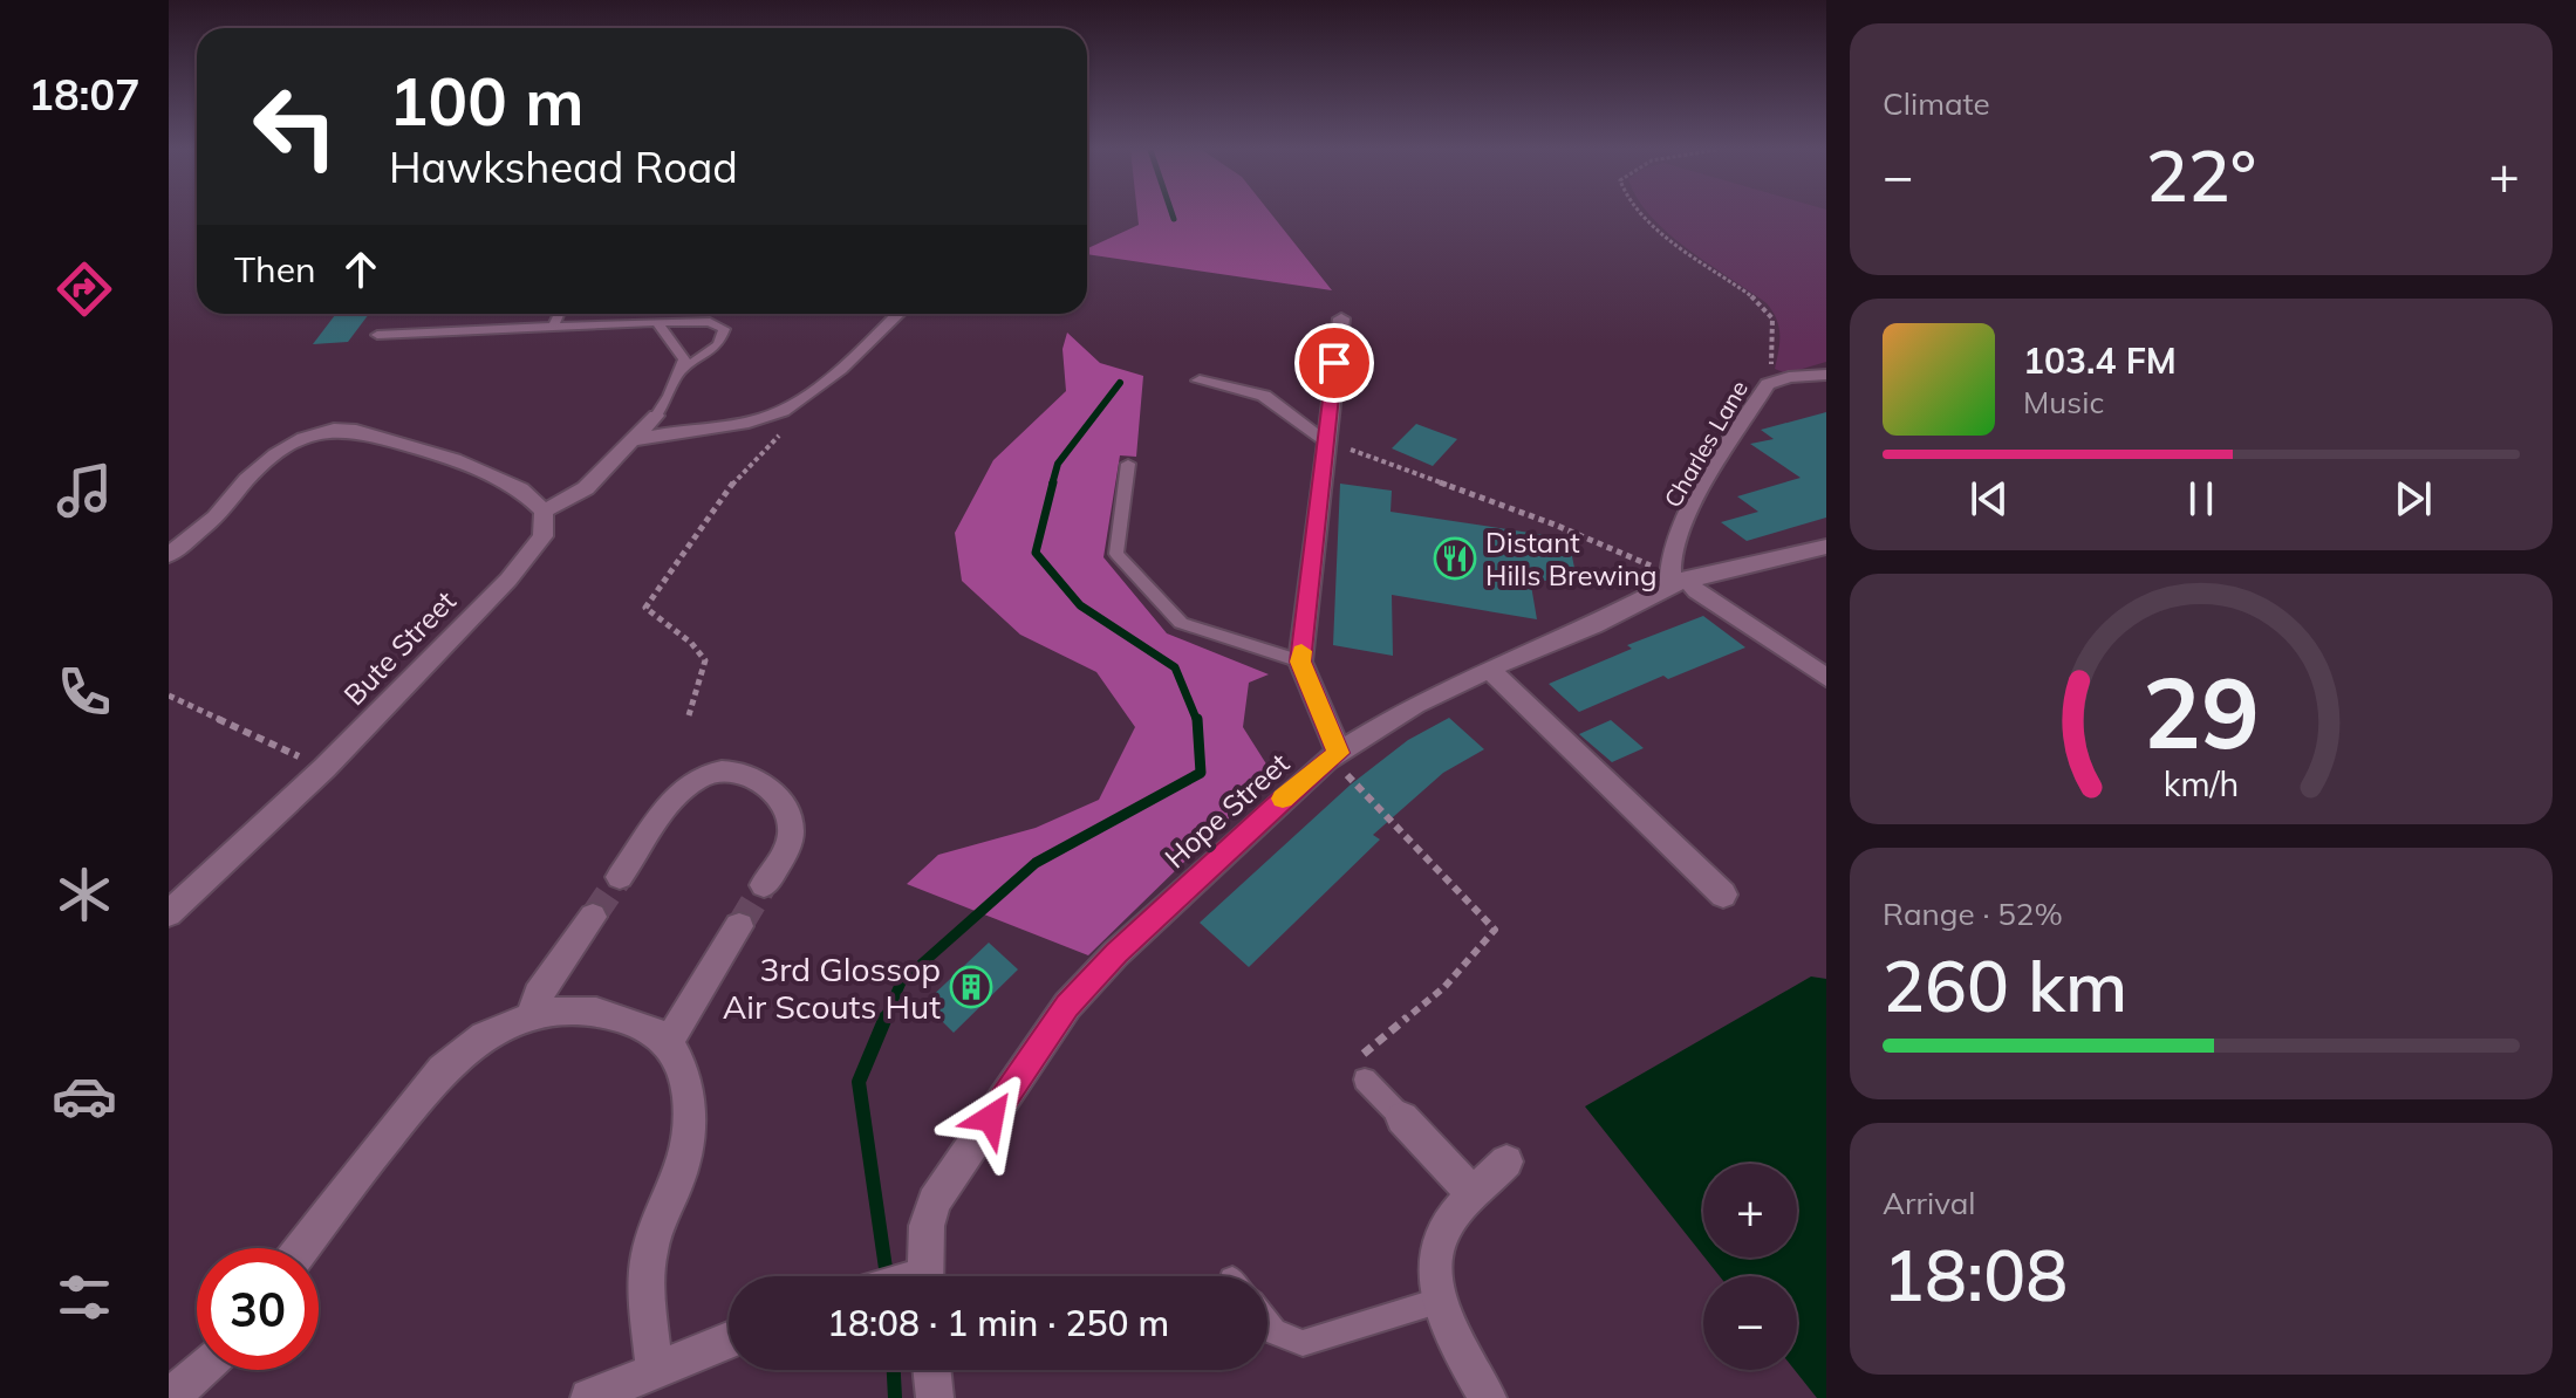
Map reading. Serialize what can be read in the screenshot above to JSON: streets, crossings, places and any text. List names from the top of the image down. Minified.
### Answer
{"streets":{"street":["Charles Lane","Bute Street","Hope Street"]},"crossings":[["Charles Lane","Hope Street"]],"places":{"restaurant":["Distant Hills Brewing"],"building":["3rd Glossop Air Scouts Hut"]},"page":{"tabs":"18:07","tile":["Climate",["Range · 52%","260 km"],["Arrival","18:08"]],"turn":["100 m","Hawkshead Road"],"heat":["−","22°","+"],"then":"Then","song":["103.4 FM","Music"],"map_buttons":["+","−"],"limit":"30","trip":"18:08 · 1 min · 250 m","gauge":["29","km/h"]}}
